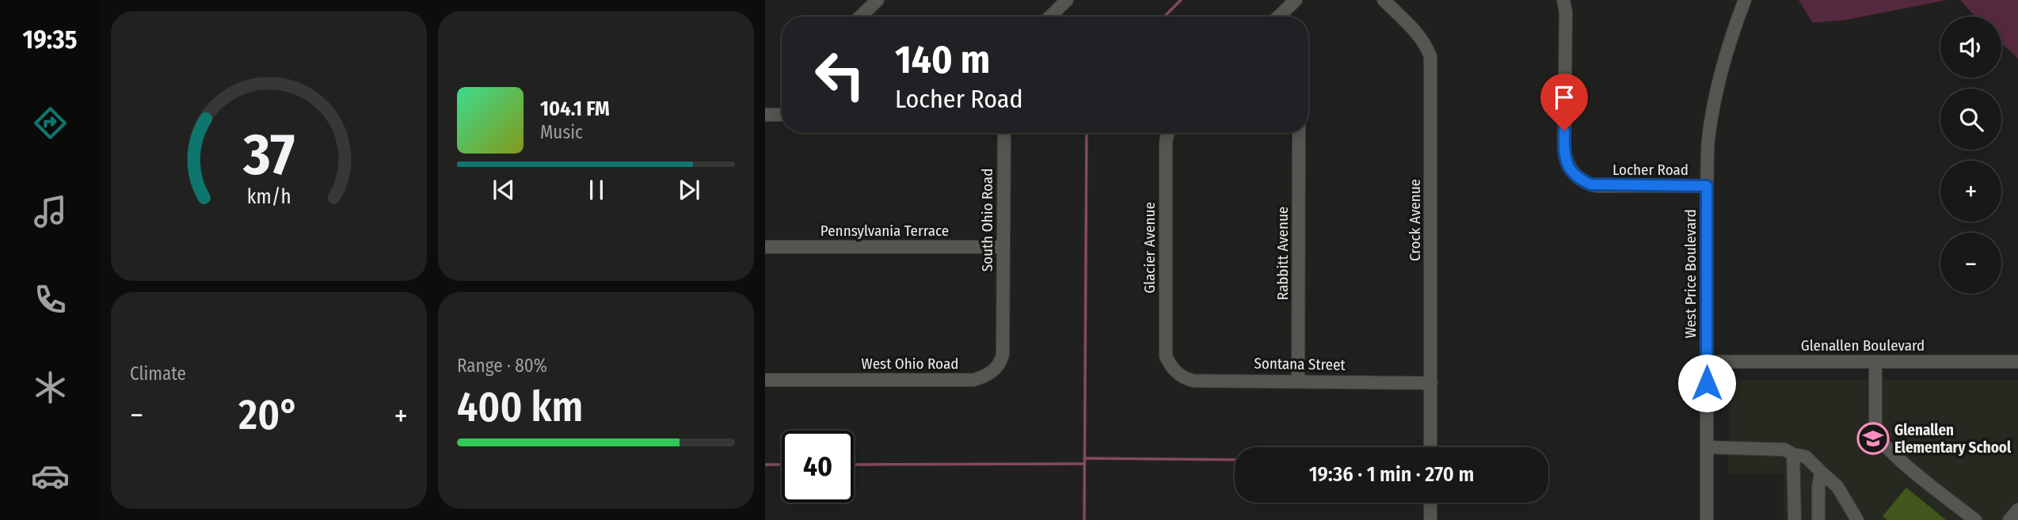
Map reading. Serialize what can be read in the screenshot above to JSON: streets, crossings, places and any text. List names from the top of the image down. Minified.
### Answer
{"streets":{"street":["Locher Road","South Ohio Road","Crock Avenue","Pennsylvania Terrace","Glacier Avenue","Rabbitt Avenue","West Price Boulevard","Glenallen Boulevard","West Ohio Road","Sontana Street"]},"crossings":[["Locher Road","West Price Boulevard"],["South Ohio Road","Pennsylvania Terrace"],["South Ohio Road","West Ohio Road"],["Crock Avenue","Sontana Street"],["Glacier Avenue","Sontana Street"],["Rabbitt Avenue","Sontana Street"],["West Price Boulevard","Glenallen Boulevard"]],"places":{"school or university":["Glenallen Elementary School"]},"page":{"tabs":"19:35","map_buttons":["+","−"],"turn":["140 m","Locher Road"],"song":["104.1 FM","Music"],"tile":["Climate",["Range · 80%","400 km"]],"heat":["−","20°","+"],"limit":"40","trip":"19:36 · 1 min · 270 m","gauge":["37","km/h"]}}
